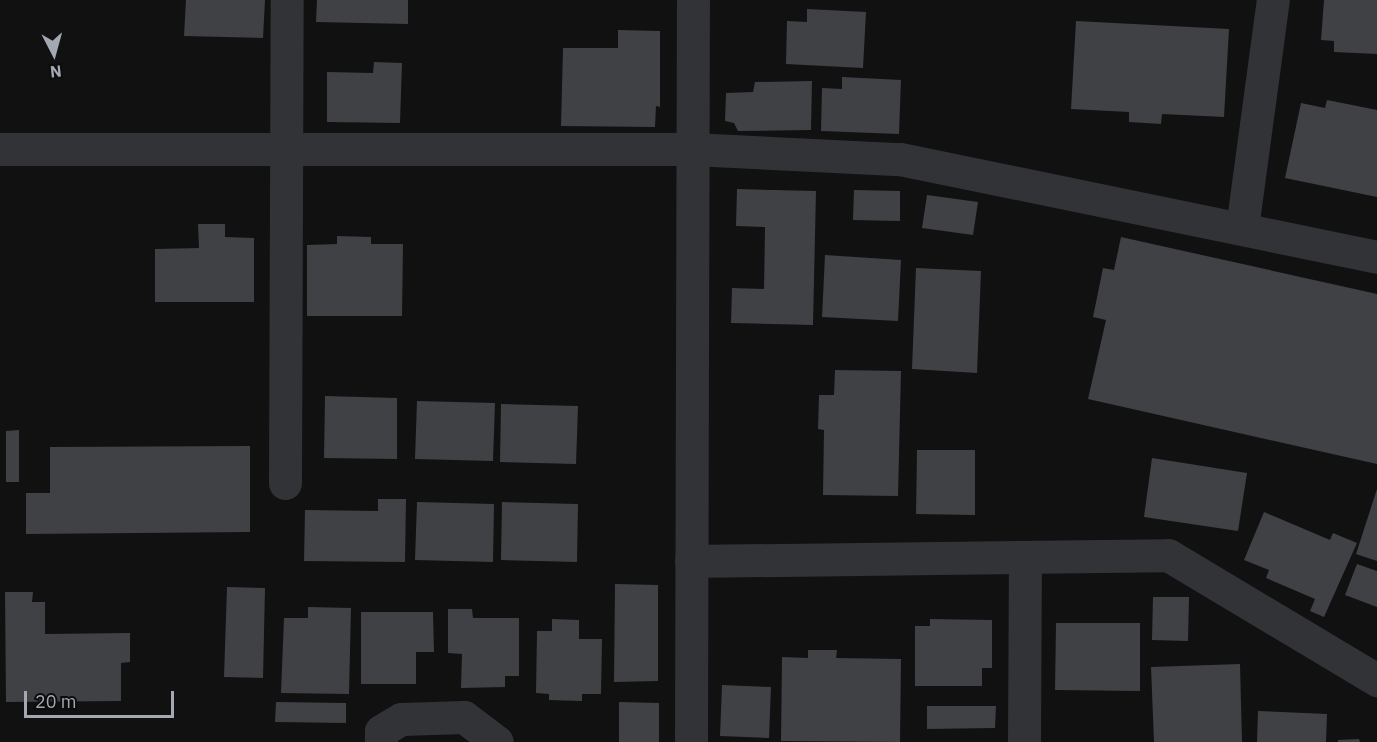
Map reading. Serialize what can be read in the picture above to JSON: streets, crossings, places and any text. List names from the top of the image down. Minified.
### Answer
{"scale_bar":"20 m","north":"bottom"}
